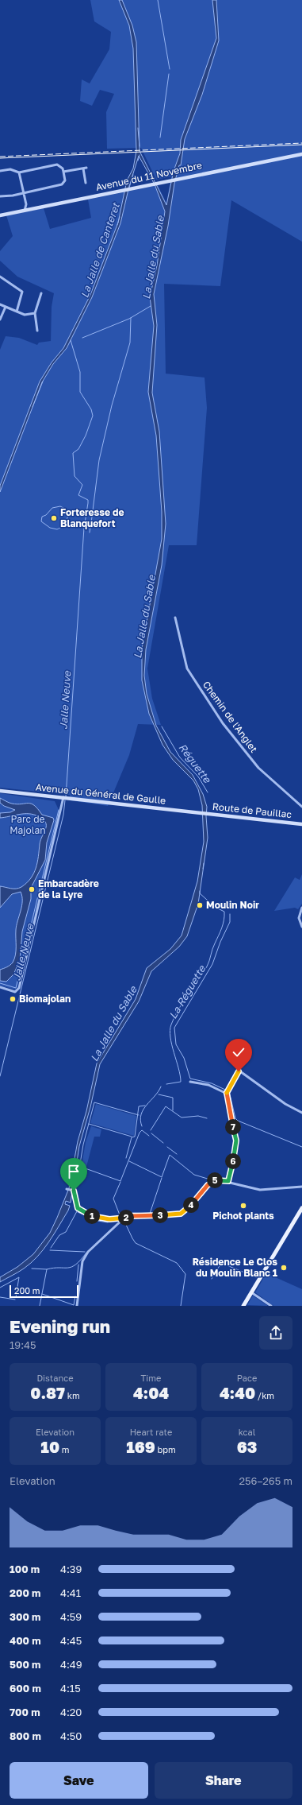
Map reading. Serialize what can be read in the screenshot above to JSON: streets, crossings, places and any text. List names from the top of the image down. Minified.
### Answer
{"streets":{"main road":["Avenue du 11 Novembre","Avenue du Général de Gaulle","Route de Pauillac"],"street":["Chemin de l'Anglet"]},"crossings":[["Avenue du Général de Gaulle","Route de Pauillac"]],"water":["La Jalle de Canteret","La Jalle du Sable","Jalle Neuve","Réguette","La Réguette"],"parks":["Parc de Majolan"],"places":["Forteresse de Blanquefort","Embarcadère de la Lyre","Moulin Noir","Biomajolan","Pichot plants","Résidence Le Clos du Moulin Blanc 1"],"scale_bar":"200 m","page":{"pins":["7","6","5","4","3","1","2"],"scale":"200 m","heading":["Evening run","19:45"],"stats":[["Distance","0.87 km"],["Time","4:04"],["Pace","4:40 /km"],["Elevation","10 m"],["Heart rate","169 bpm"],["kcal","63"]],"chart":["Elevation","256–265 m"],"list":[{"name":"100 m","note":"4:39"},{"name":"200 m","note":"4:41"},{"name":"300 m","note":"4:59"},{"name":"400 m","note":"4:45"},{"name":"500 m","note":"4:49"},{"name":"600 m","note":"4:15"},{"name":"700 m","note":"4:20"},{"name":"800 m","note":"4:50"}],"buttons":["Save","Share"]}}
